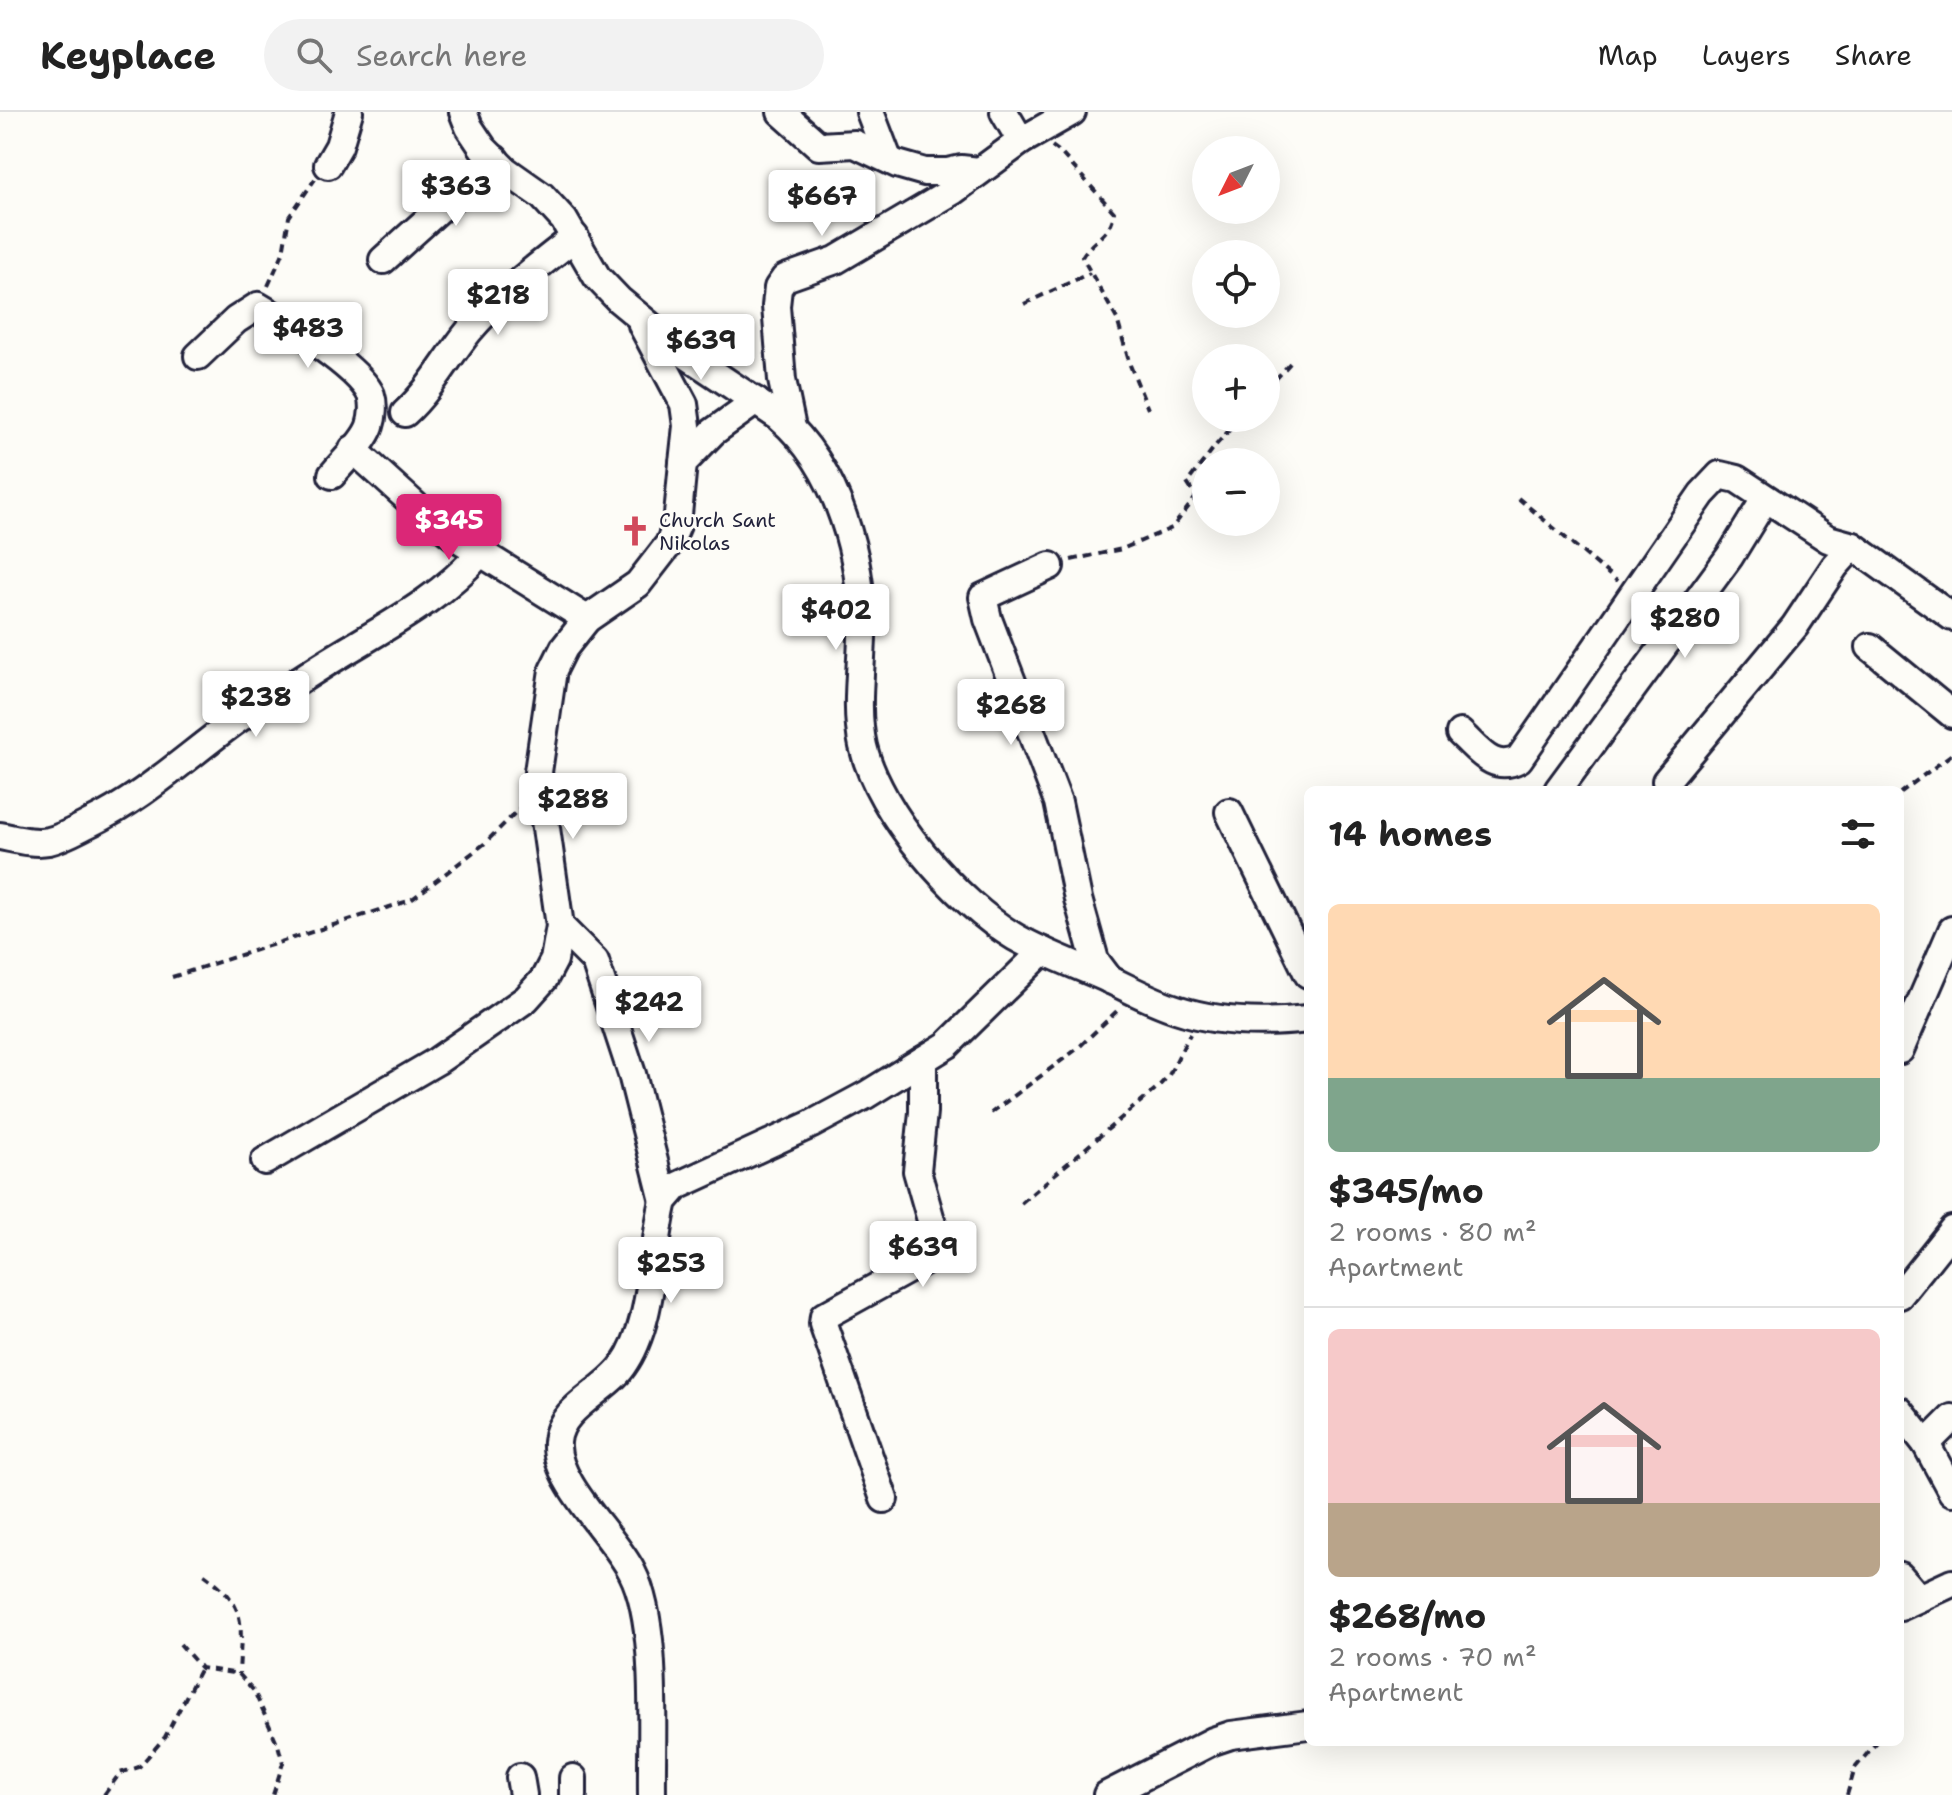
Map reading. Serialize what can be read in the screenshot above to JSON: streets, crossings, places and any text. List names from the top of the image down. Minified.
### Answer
{"places":{"church":["Church Sant Nikolas"]},"north":"bottom left","page":{"header":"Keyplace","search":"Search here","nav":["Map","Layers","Share"],"map_buttons":["+","−"],"price":["$363","$667","$218","$483","$639","$345","$402","$280","$238","$268","$288","$242","$639","$253"],"heading":"14 homes","list":[{"name":"$345/mo","note":"2 rooms · 80 m² · Apartment"},{"name":"$268/mo","note":"2 rooms · 70 m² · Apartment"}]}}
